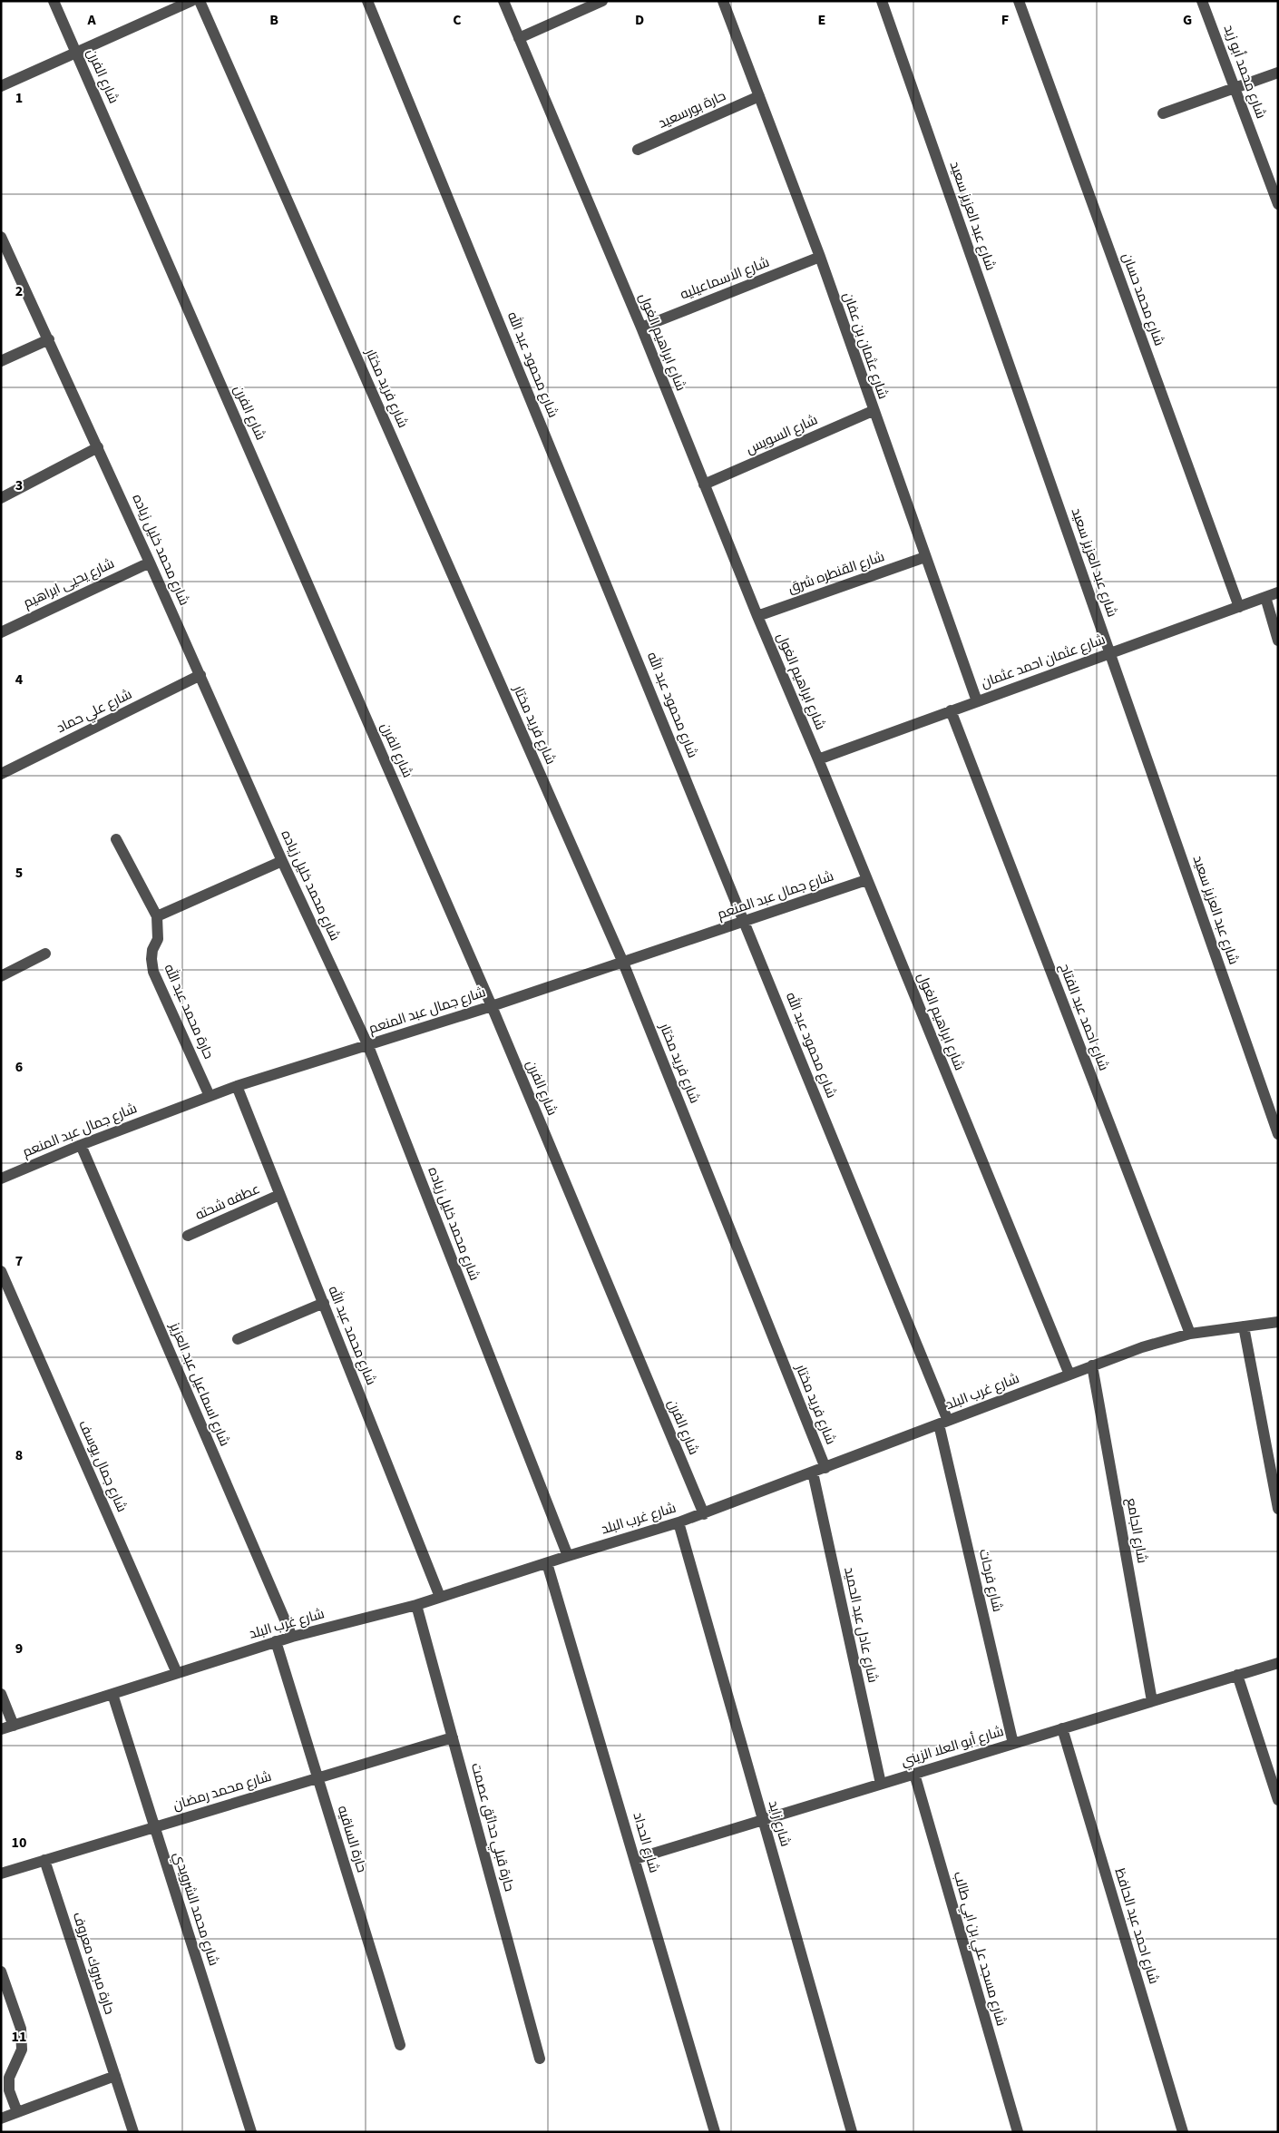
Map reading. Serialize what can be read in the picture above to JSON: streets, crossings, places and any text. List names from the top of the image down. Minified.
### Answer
{"streets":{"street":["شارع محمد أبو زيد","شارع الفرن","حارة بورسعيد","شارع عبد العزيز سعيد","شارع الاسماعيليه","شارع محمد حسان","شارع ابراهيم الغول","شارع عثمان بن عفان","شارع محمود عبد الله","شارع فريد مختار","شارع السويس","شارع محمد خليل زياده","شارع القنطره شرق","شارع يحيى ابراهيم","شارع عثمان احمد عثمان","شارع علي حماد","شارع جمال عبد المنعم","حارة محمد عبد الله","شارع احمد عبد الفتاح","عطفه شحته","شارع محمد عبد الله","شارع اسماعيل عبد العزيز","شارع غرب البلد","شارع جمال يوسف","شارع الجامع","شارع فرحات","شارع عادل عبد الحميد","شارع أبو العلا الزيني","شارع محمد رمضان","شارع زايد","حارة قبلي حدائق عصمت","حارة الساقيه","شارع الحداد","شارع محمد الشرويدي","شارع احمد عبد الحافظ","شارع مسجد علي بن ابي طالب","حارة مبروك معروف"]},"crossings":[["شارع الفرن","شارع جمال عبد المنعم"],["شارع الفرن","شارع غرب البلد"],["حارة بورسعيد","شارع عثمان بن عفان"],["شارع عبد العزيز سعيد","شارع عثمان احمد عثمان"],["شارع الاسماعيليه","شارع ابراهيم الغول"],["شارع الاسماعيليه","شارع عثمان بن عفان"],["شارع محمد حسان","شارع عثمان احمد عثمان"],["شارع ابراهيم الغول","شارع السويس"],["شارع ابراهيم الغول","شارع القنطره شرق"],["شارع ابراهيم الغول","شارع عثمان احمد عثمان"],["شارع ابراهيم الغول","شارع جمال عبد المنعم"],["شارع ابراهيم الغول","شارع غرب البلد"],["شارع عثمان بن عفان","شارع السويس"],["شارع عثمان بن عفان","شارع القنطره شرق"],["شارع عثمان بن عفان","شارع عثمان احمد عثمان"],["شارع محمود عبد الله","شارع جمال عبد المنعم"],["شارع محمود عبد الله","شارع غرب البلد"],["شارع محمود عبد الله","شارع فرحات"],["شارع فريد مختار","شارع جمال عبد المنعم"],["شارع فريد مختار","شارع غرب البلد"],["شارع محمد خليل زياده","شارع يحيى ابراهيم"],["شارع محمد خليل زياده","شارع علي حماد"],["شارع محمد خليل زياده","شارع جمال عبد المنعم"],["شارع محمد خليل زياده","شارع غرب البلد"],["شارع عثمان احمد عثمان","شارع احمد عبد الفتاح"],["شارع جمال عبد المنعم","حارة محمد عبد الله"],["شارع جمال عبد المنعم","شارع محمد عبد الله"],["شارع جمال عبد المنعم","شارع اسماعيل عبد العزيز"],["شارع احمد عبد الفتاح","شارع غرب البلد"],["عطفه شحته","شارع محمد عبد الله"],["شارع محمد عبد الله","شارع غرب البلد"],["شارع اسماعيل عبد العزيز","شارع غرب البلد"],["شارع غرب البلد","شارع جمال يوسف"],["شارع غرب البلد","شارع الجامع"],["شارع غرب البلد","شارع فرحات"],["شارع غرب البلد","شارع عادل عبد الحميد"],["شارع غرب البلد","شارع زايد"],["شارع غرب البلد","حارة قبلي حدائق عصمت"],["شارع غرب البلد","حارة الساقيه"],["شارع غرب البلد","شارع الحداد"],["شارع غرب البلد","شارع محمد الشرويدي"],["شارع الجامع","شارع أبو العلا الزيني"],["شارع فرحات","شارع أبو العلا الزيني"],["شارع عادل عبد الحميد","شارع أبو العلا الزيني"],["شارع أبو العلا الزيني","شارع زايد"],["شارع أبو العلا الزيني","شارع الحداد"],["شارع أبو العلا الزيني","شارع احمد عبد الحافظ"],["شارع أبو العلا الزيني","شارع مسجد علي بن ابي طالب"],["شارع محمد رمضان","حارة قبلي حدائق عصمت"],["شارع محمد رمضان","حارة الساقيه"],["شارع محمد رمضان","شارع محمد الشرويدي"],["شارع محمد رمضان","حارة مبروك معروف"]],"grid":{"columns":["A","B","C","D","E","F","G"],"rows":["1","2","3","4","5","6","7","8","9","10","11"]}}
